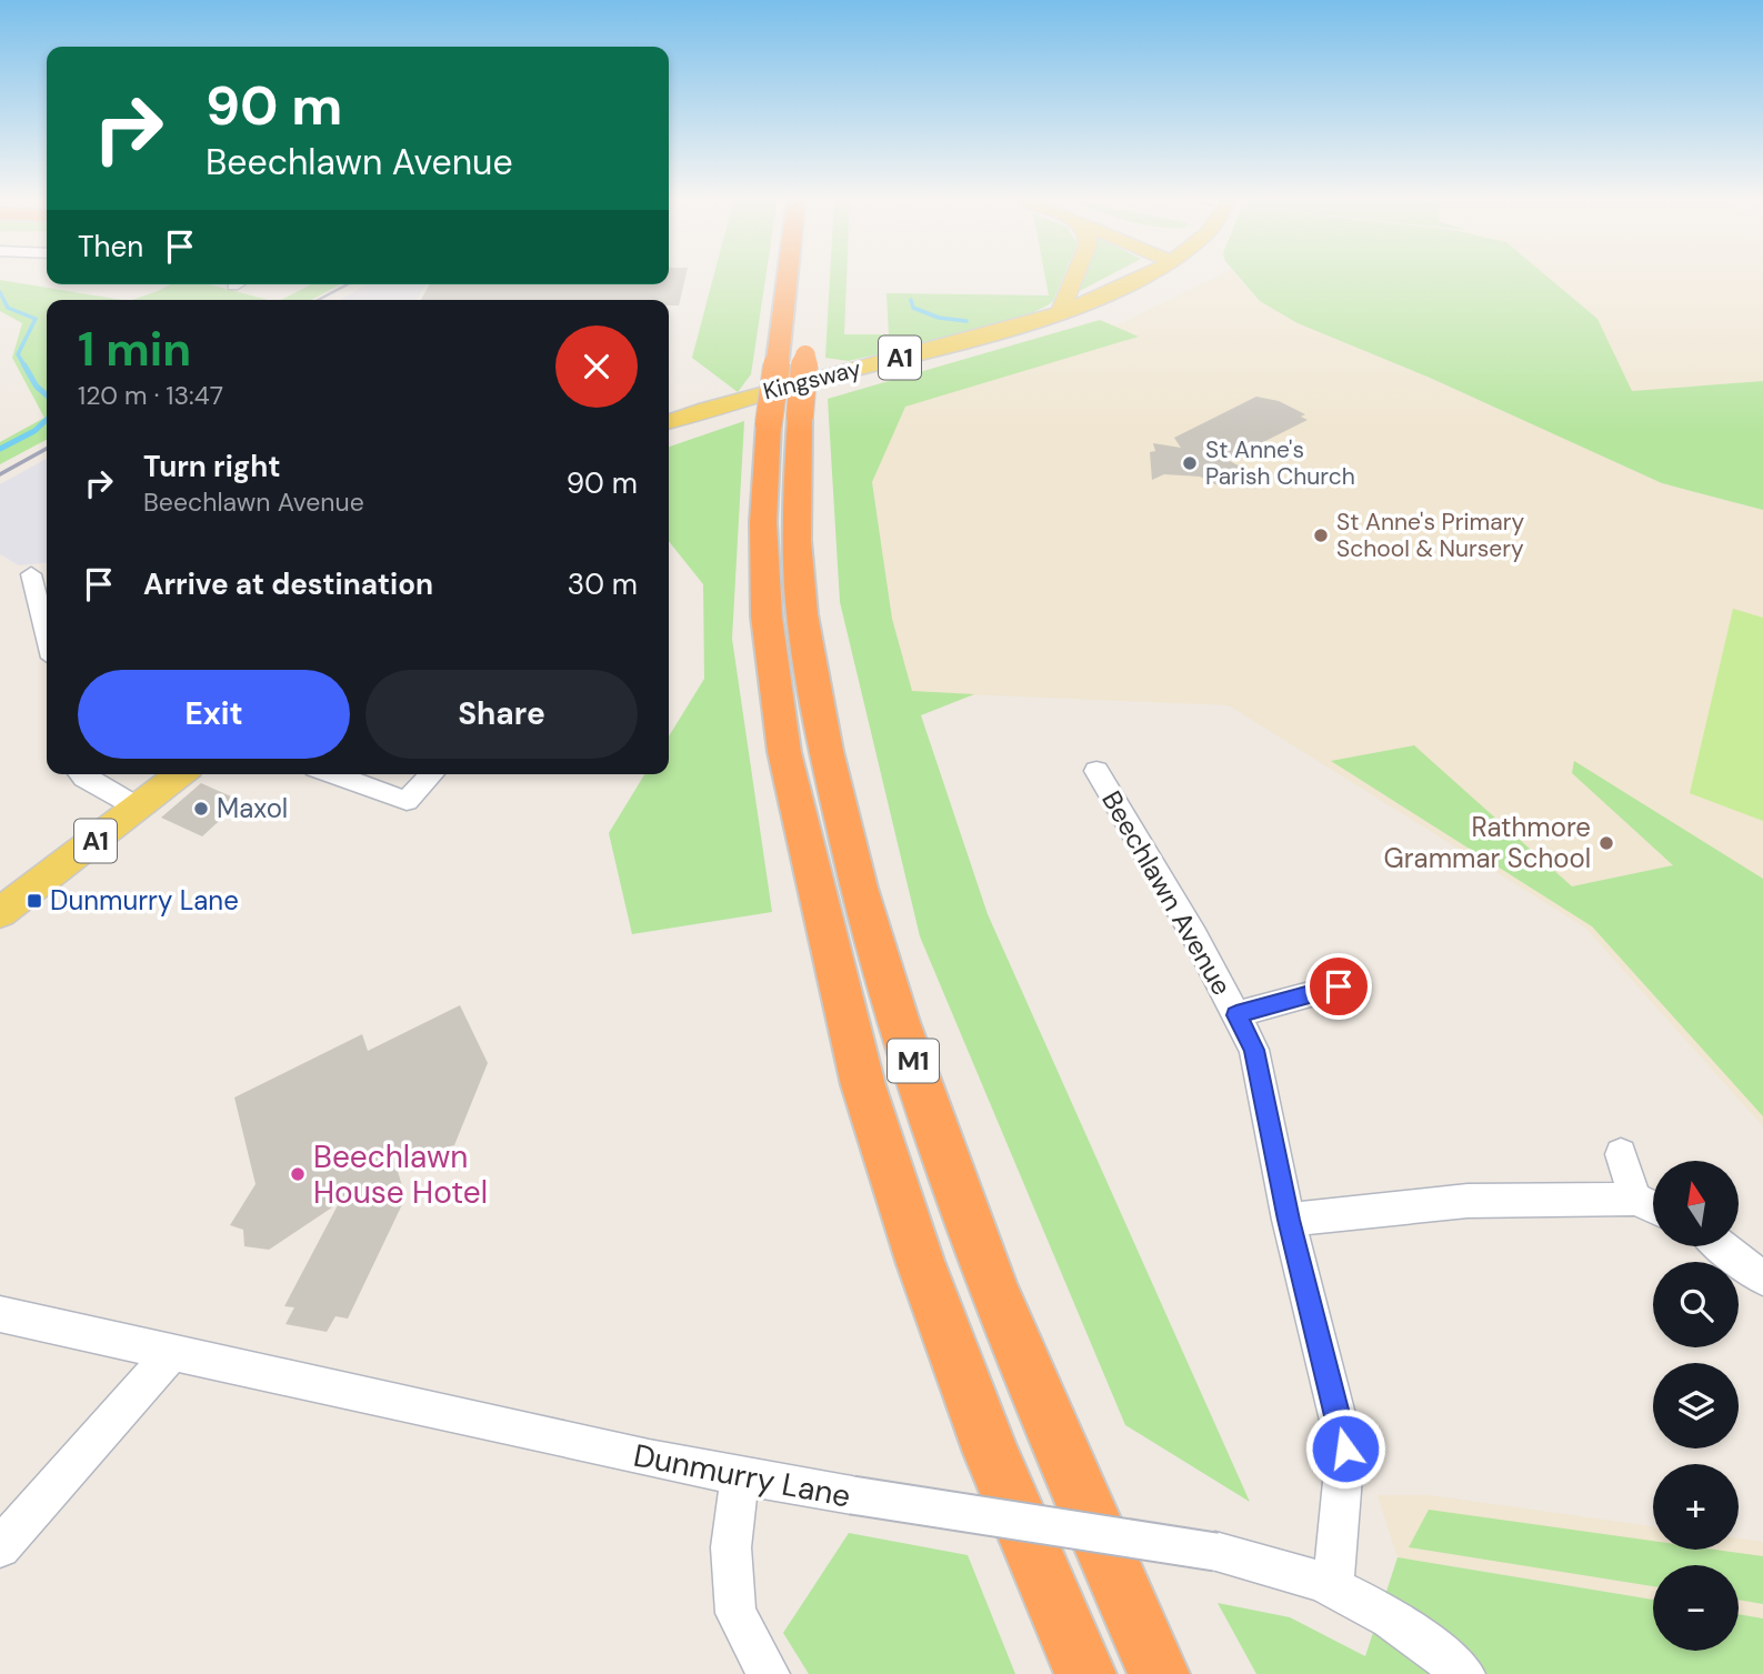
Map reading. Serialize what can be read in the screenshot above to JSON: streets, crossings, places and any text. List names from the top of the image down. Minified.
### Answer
{"streets":{"highway":["M1"],"main road":["A1","Kingsway"],"street":["Beechlawn Avenue","Dunmurry Lane"]},"crossings":[["Beechlawn Avenue","Dunmurry Lane"]],"places":{"other":["St Anne's Parish Church","St Anne's Primary School & Nursery","Maxol","Rathmore Grammar School","Beechlawn House Hotel"],"transit":["Dunmurry Lane"]},"north":"top","page":{"turn":["90 m","Beechlawn Avenue"],"then":"Then","heading":["1 min","120 m · 13:47"],"list":[{"name":"Turn right","note":"Beechlawn Avenue","value":"90 m"},{"name":"Arrive at destination","value":"30 m"}],"buttons":["Exit","Share"],"map_buttons":["+","−"]}}
